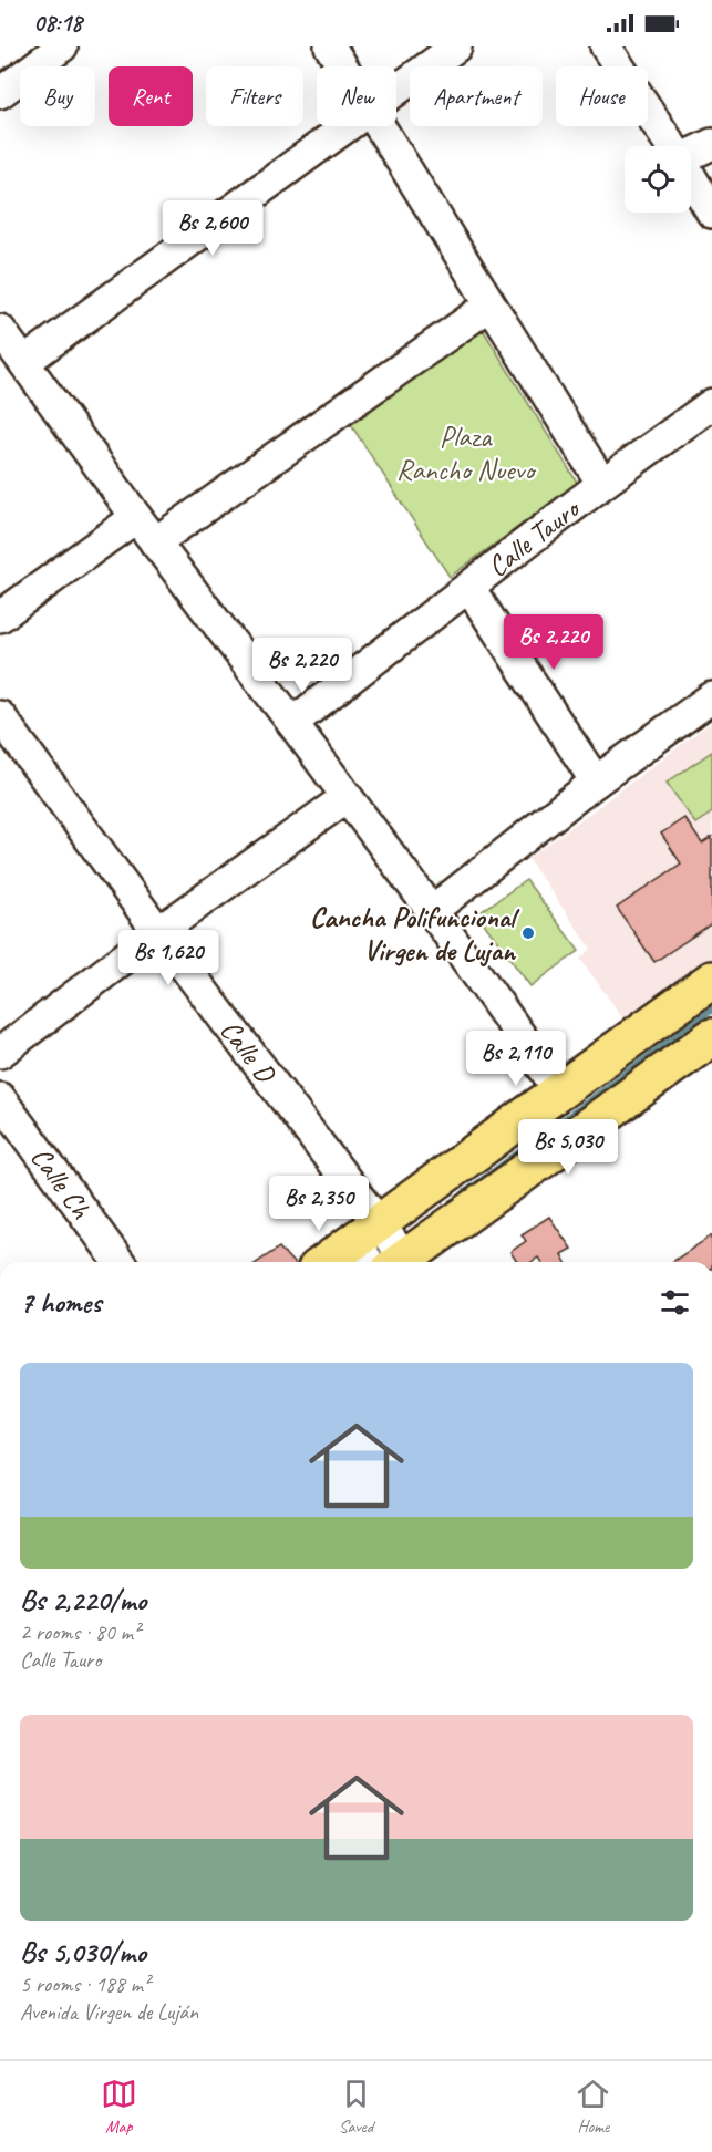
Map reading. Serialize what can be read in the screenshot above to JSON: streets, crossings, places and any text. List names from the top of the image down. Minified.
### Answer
{"streets":{"street":["Calle Tauro","Calle D","Calle Ch"]},"parks":["Plaza Rancho Nuevo"],"places":["Cancha Polifuncional Virgen de Lujan"],"page":{"status":"08:18","chip":["Buy","Rent","Filters","New","Apartment","House"],"price":["Bs 2,600","Bs 2,220","Bs 2,220","Bs 1,620","Bs 2,110","Bs 5,030","Bs 2,350"],"heading":"7 homes","list":[{"name":"Bs 2,220/mo","note":"2 rooms · 80 m² · Calle Tauro"},{"name":"Bs 5,030/mo","note":"5 rooms · 188 m² · Avenida Virgen de Luján"}],"tabs":["Map","Saved","Home"]}}
